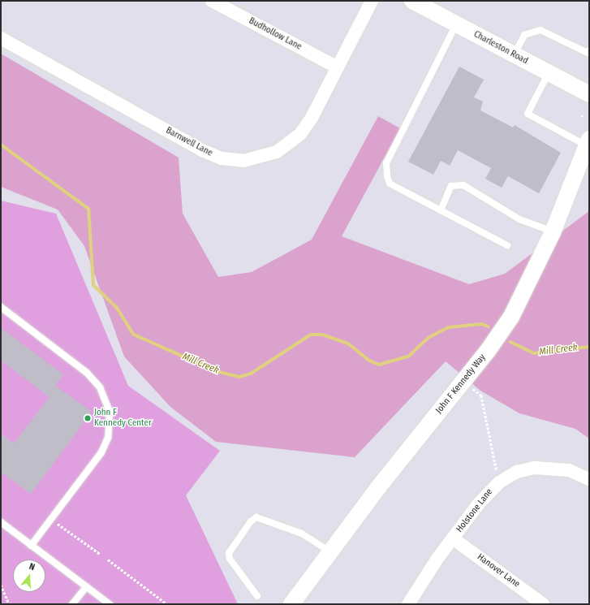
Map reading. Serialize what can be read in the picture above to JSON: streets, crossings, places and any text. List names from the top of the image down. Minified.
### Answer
{"streets":{"street":["Budhollow Lane","Charleston Road","Barnwell Lane","John F Kennedy Way","Holstone Lane","Hanover Lane"]},"crossings":[["Budhollow Lane","Barnwell Lane"],["Holstone Lane","Hanover Lane"]],"water":["Mill Creek"],"places":["John F Kennedy Center"],"north":"top"}
